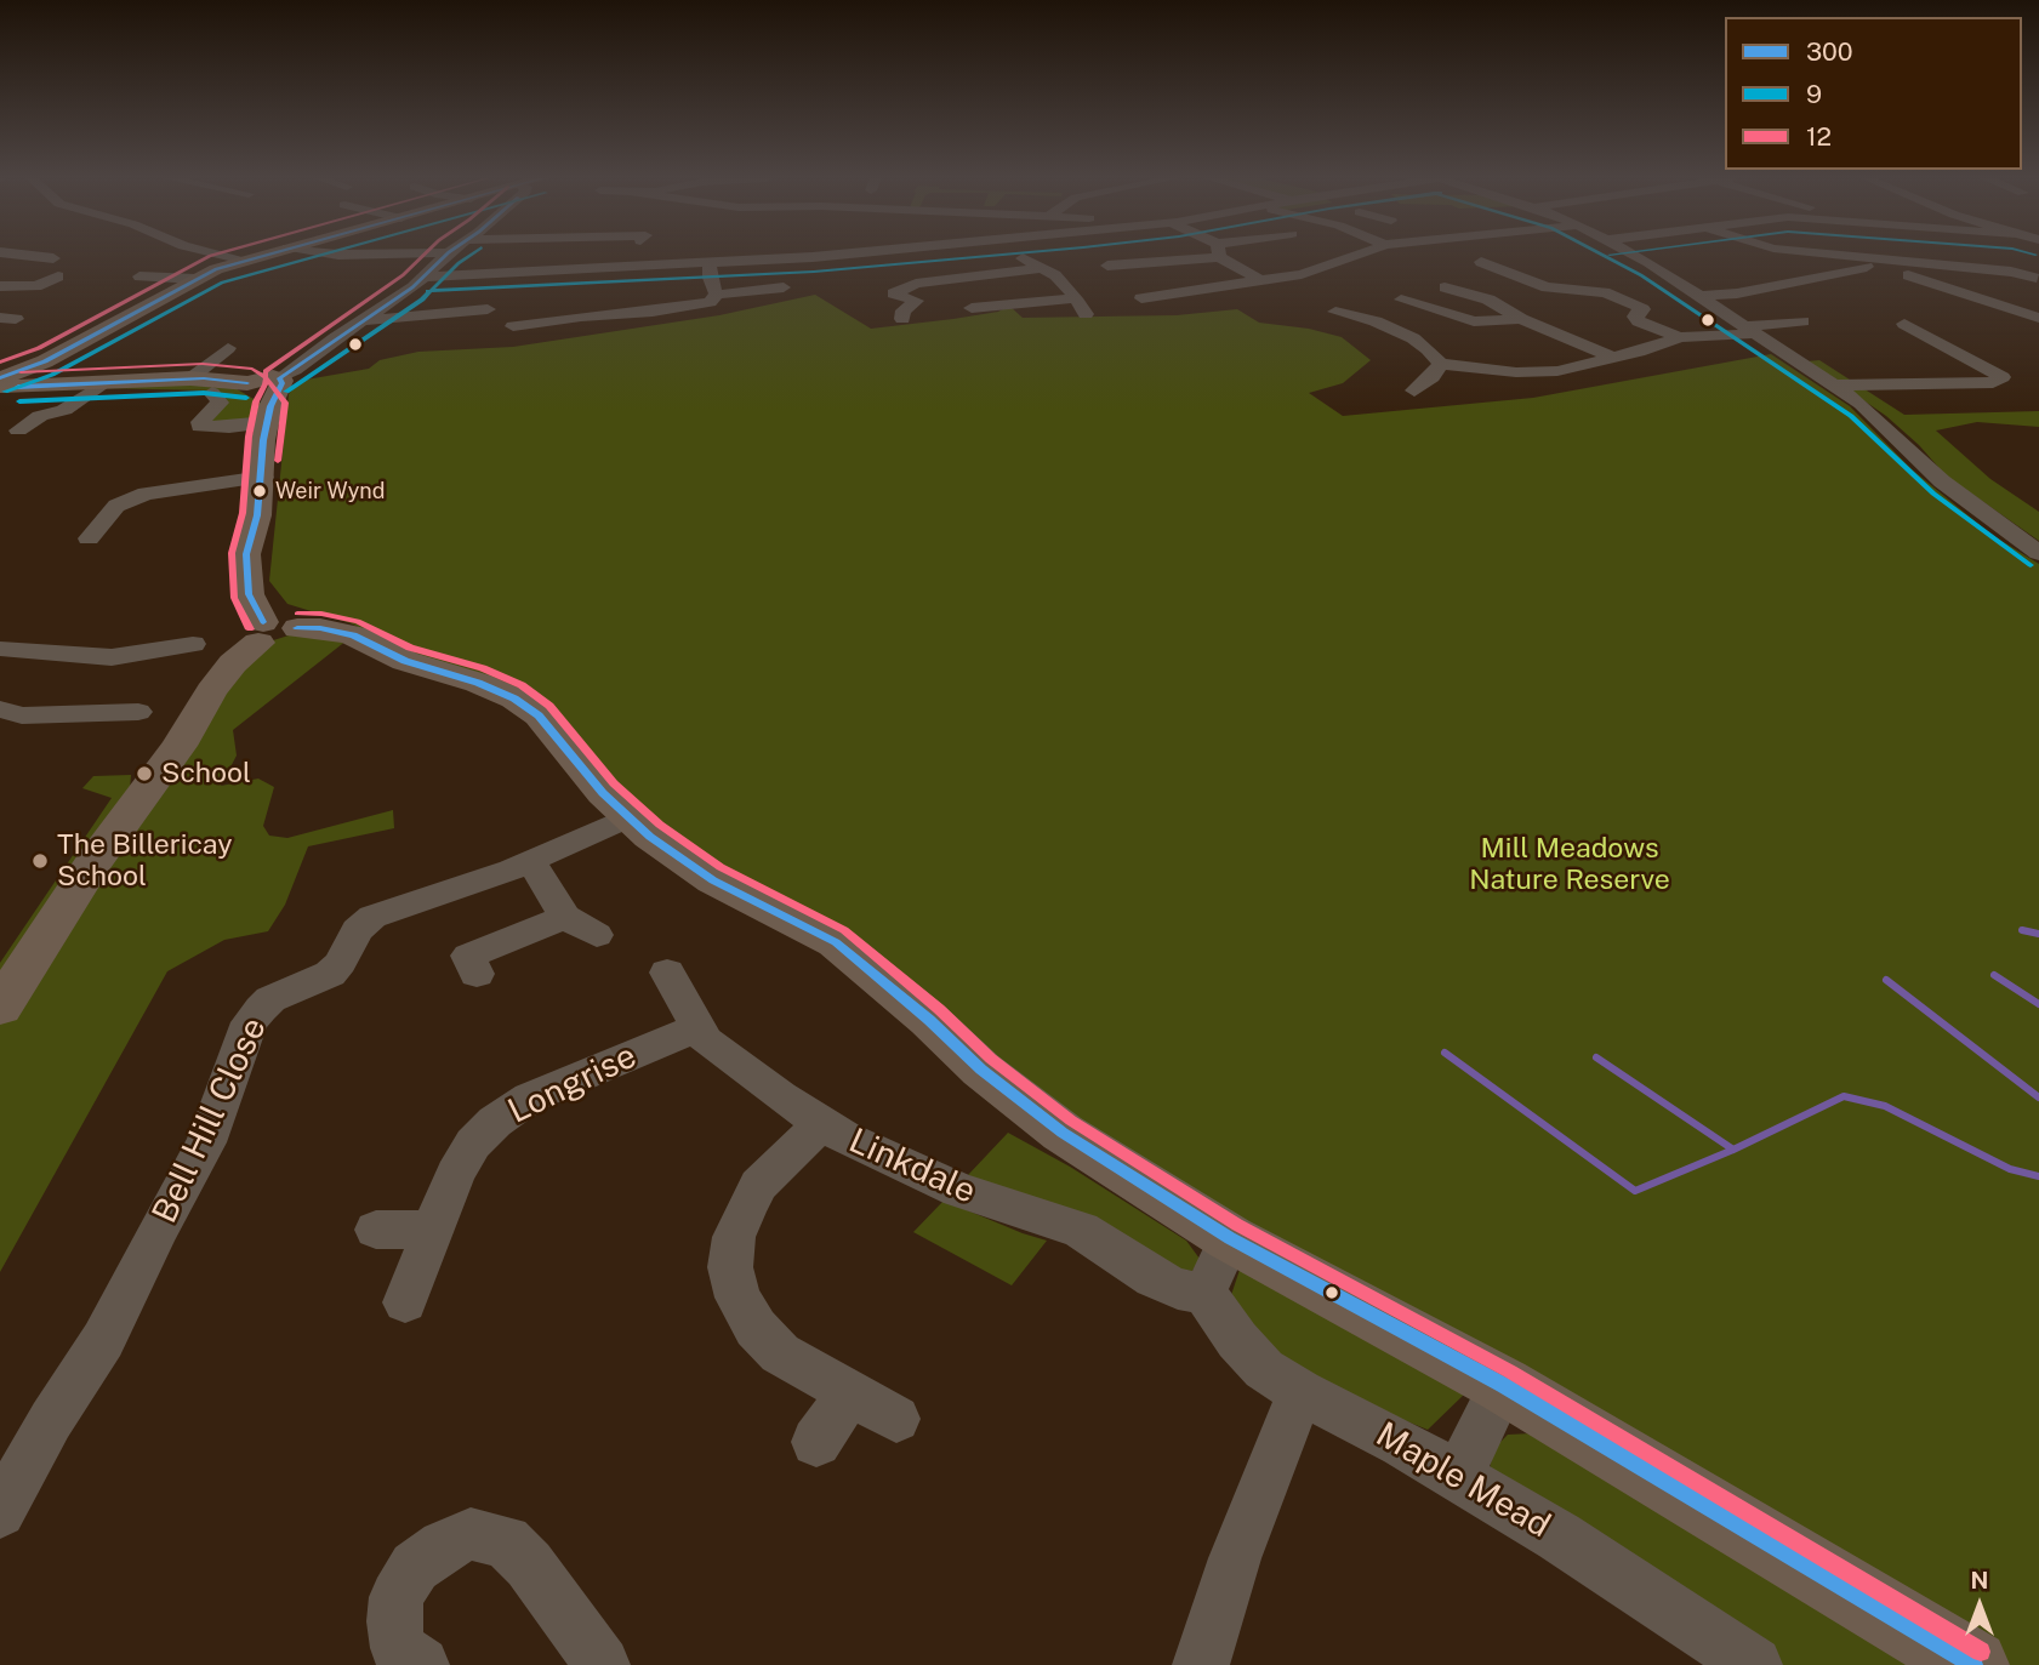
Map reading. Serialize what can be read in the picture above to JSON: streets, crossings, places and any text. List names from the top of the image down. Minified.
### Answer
{"streets":{"street":["Longrise","Bell Hill Close","Linkdale","Maple Mead"]},"crossings":[["Longrise","Linkdale"],["Linkdale","Maple Mead"]],"parks":["Mill Meadows Nature Reserve"],"places":["Weir Wynd","School","The Billericay School"],"lines":["transit line 300","transit line 9","transit line 12"],"legend":["300","9","12"],"north":"top"}
